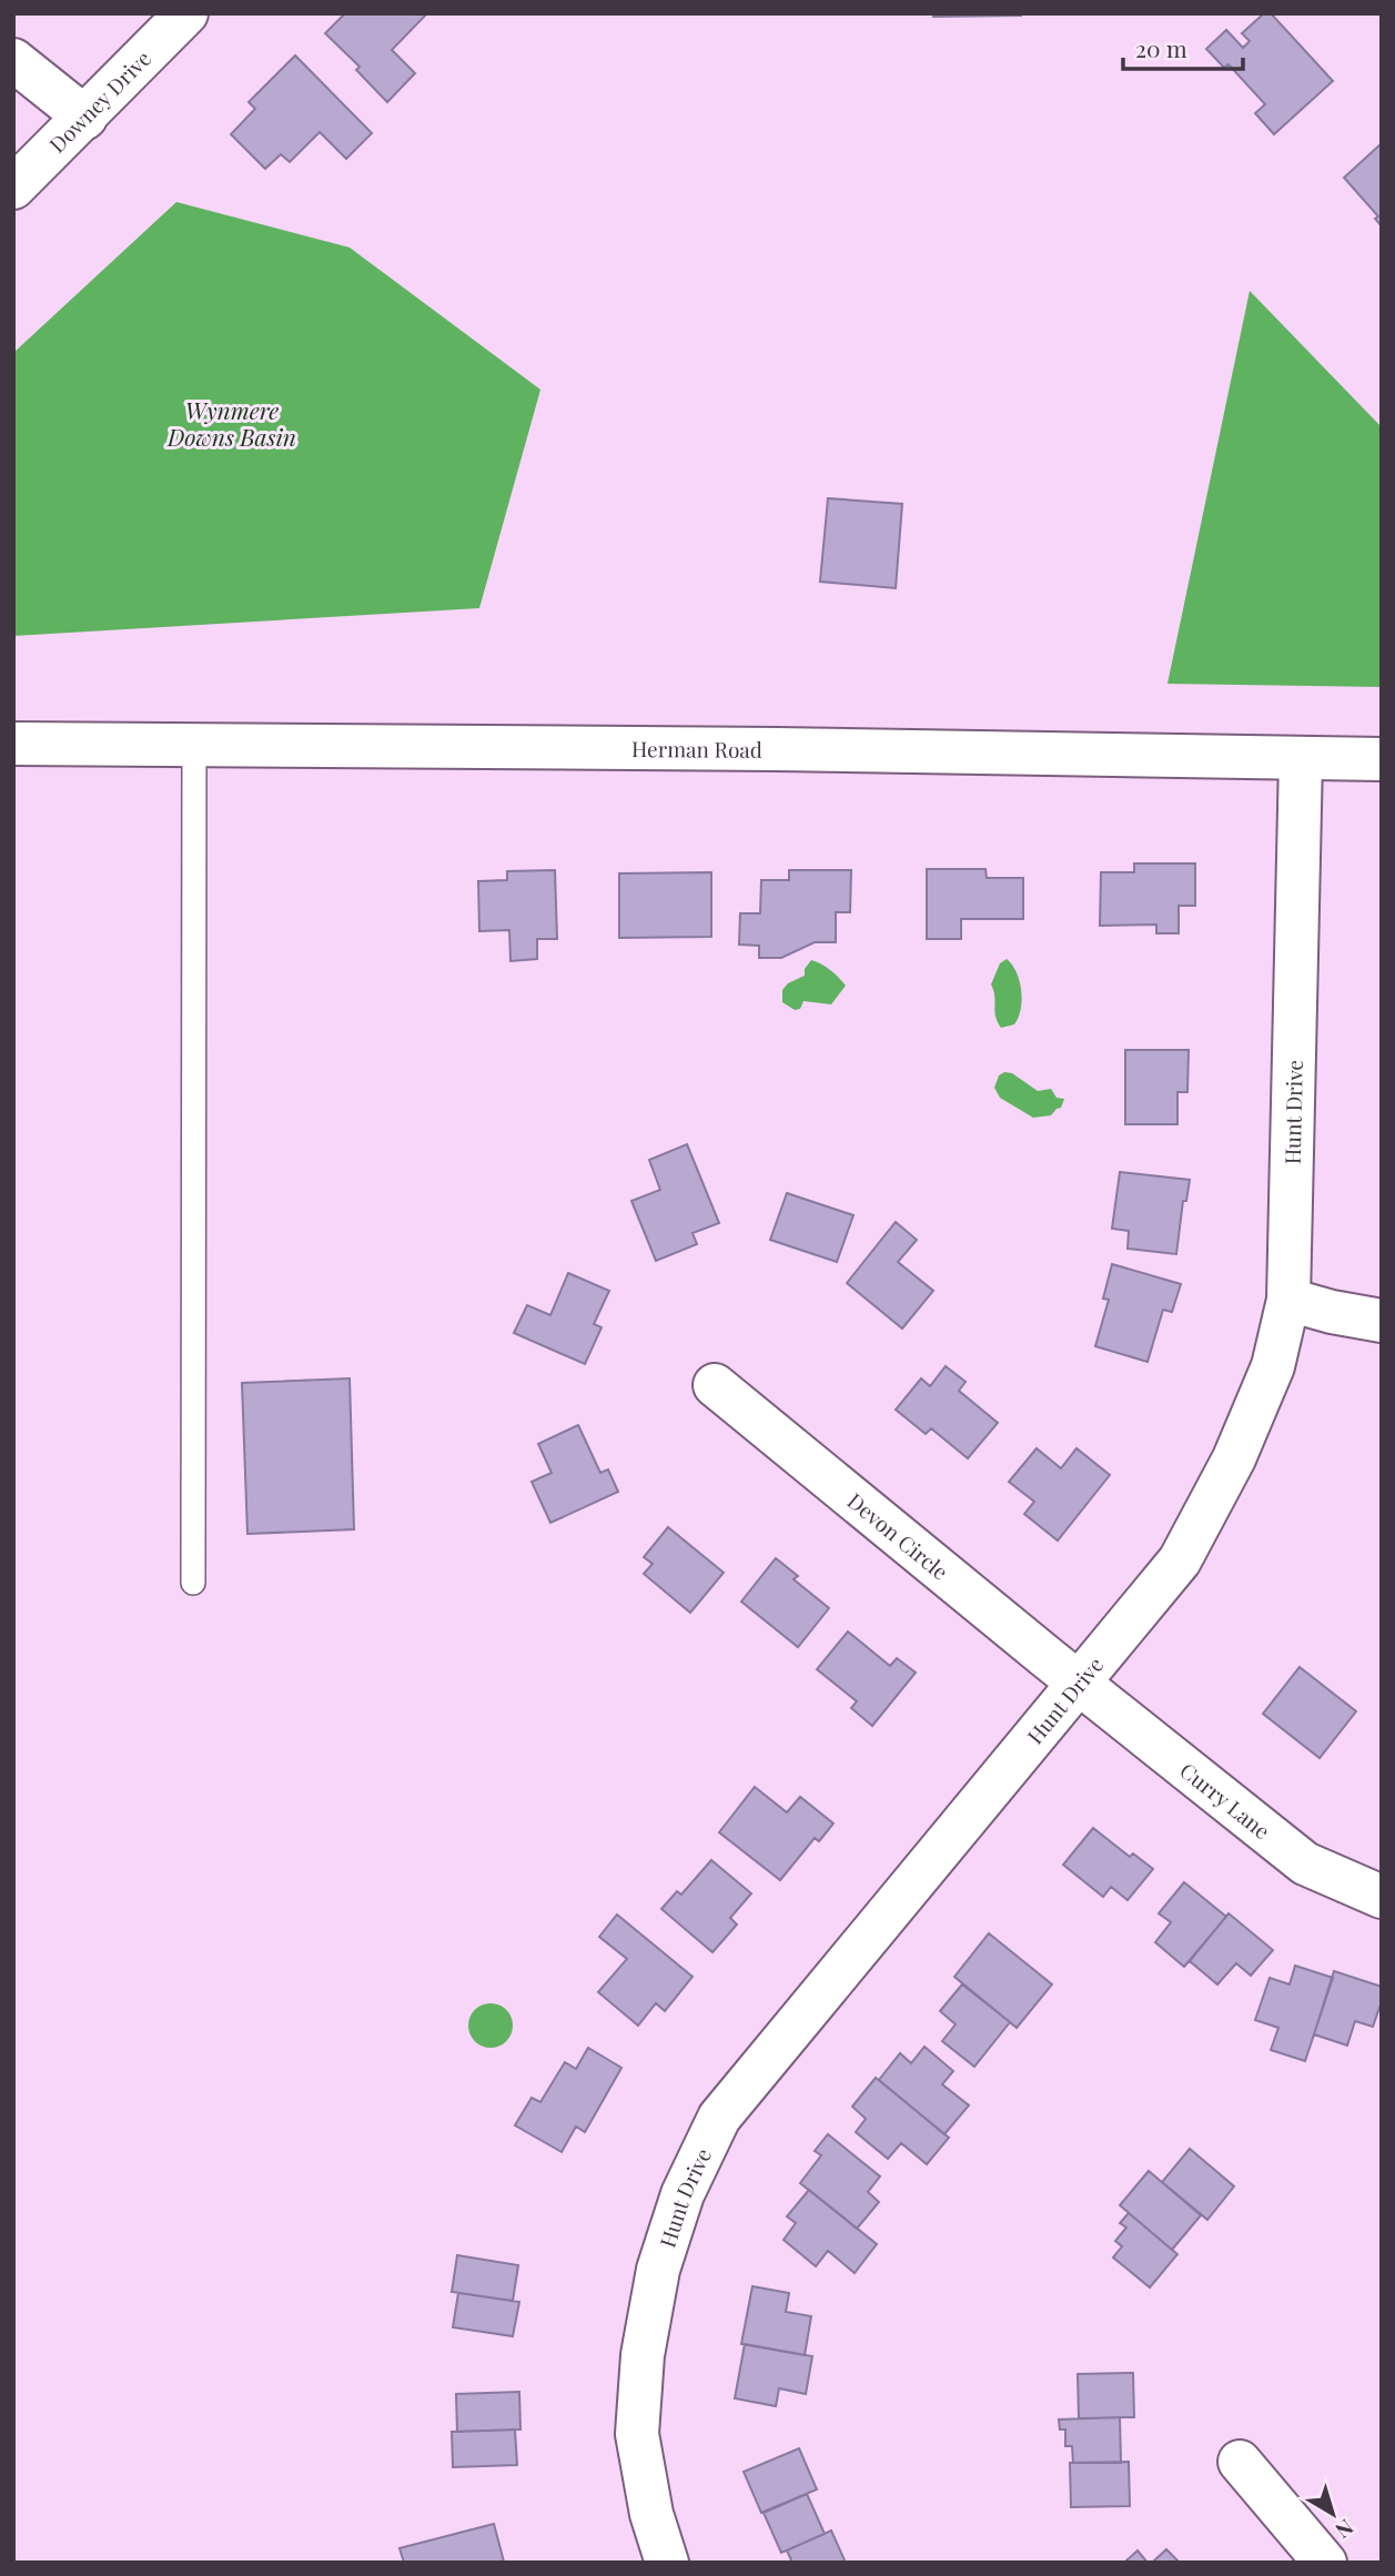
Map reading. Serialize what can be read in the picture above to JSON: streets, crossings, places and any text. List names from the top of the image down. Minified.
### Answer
{"streets":{"street":["Downey Drive","Herman Road","Hunt Drive","Devon Circle","Curry Lane"]},"crossings":[["Herman Road","Hunt Drive"],["Hunt Drive","Devon Circle"],["Hunt Drive","Curry Lane"],["Devon Circle","Curry Lane"]],"water":["Wynmere Downs Basin"],"scale_bar":"20 m","north":"bottom right"}
